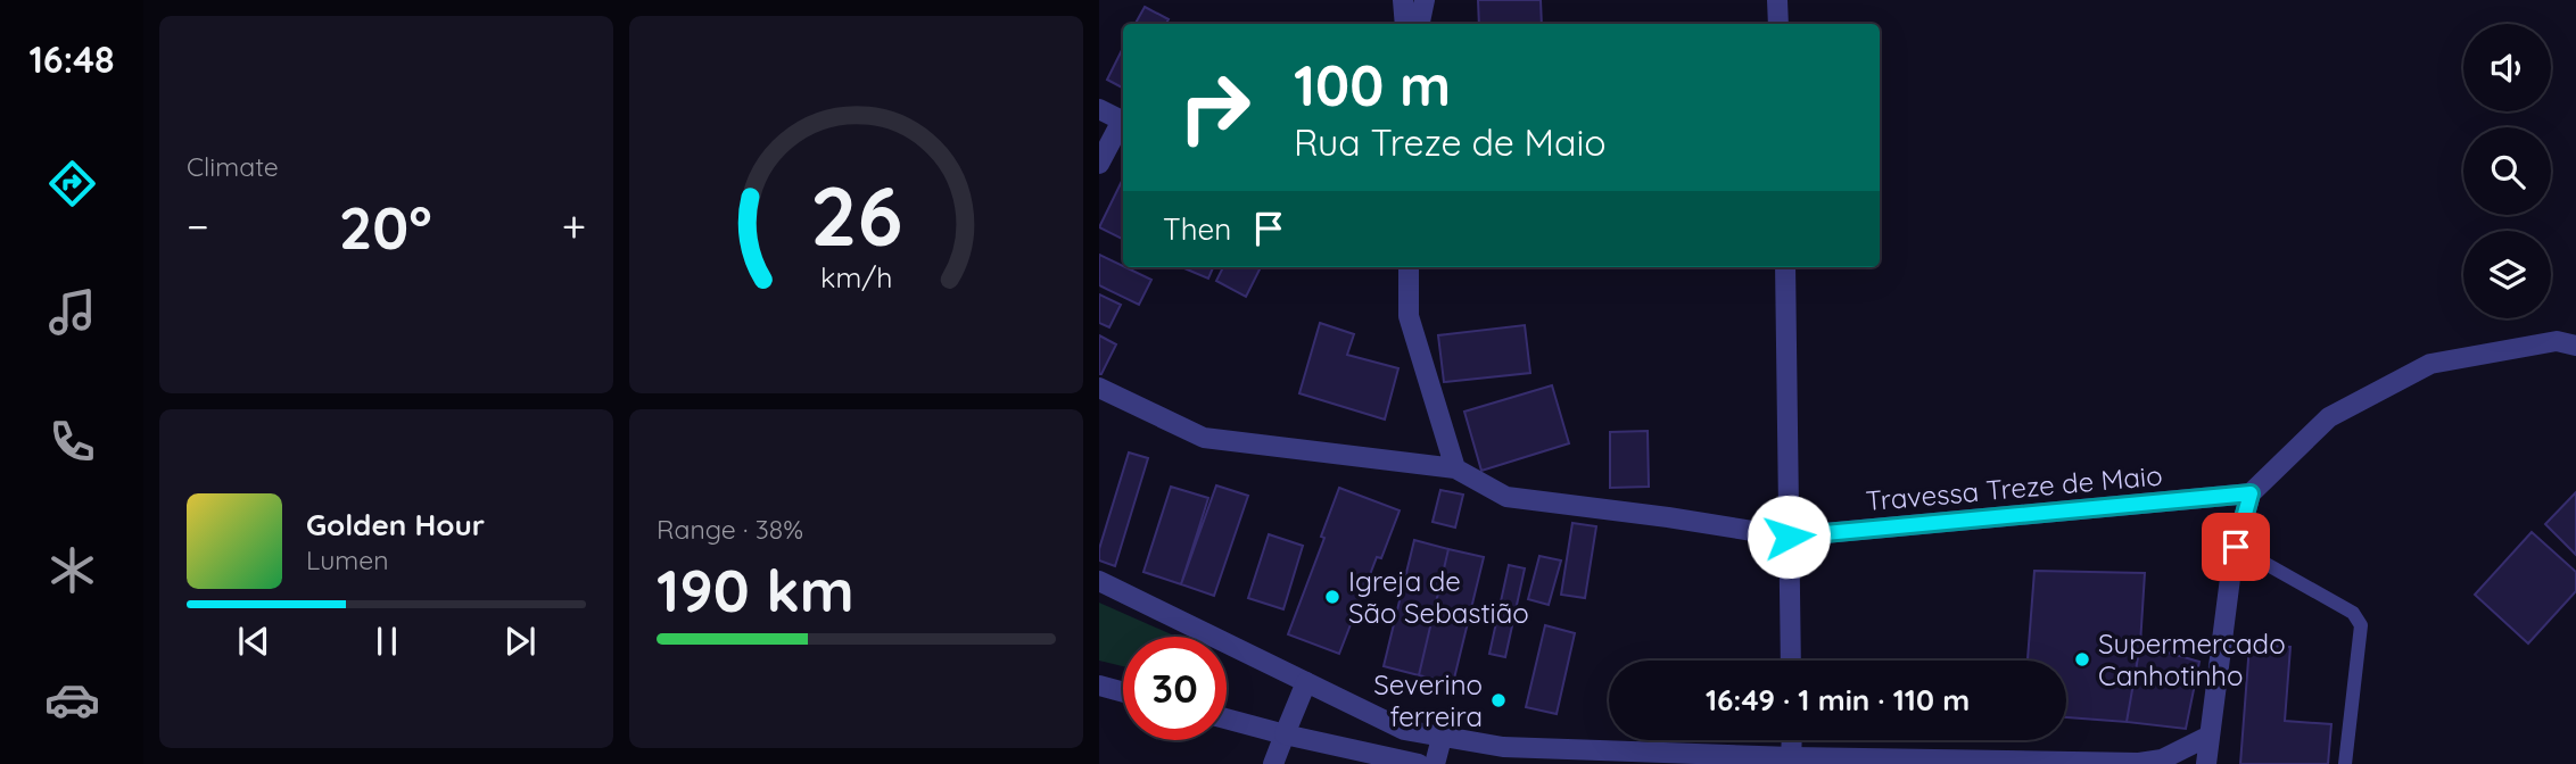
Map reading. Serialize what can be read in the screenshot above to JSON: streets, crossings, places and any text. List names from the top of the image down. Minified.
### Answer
{"streets":{"street":["Travessa Treze de Maio"]},"places":["Igreja de São Sebastião","Supermercado Canhotinho","Severino ferreira"],"page":{"tabs":"16:48","tile":["Climate",["Range · 38%","190 km"]],"turn":["100 m","Rua Treze de Maio"],"then":"Then","heat":["−","20°","+"],"song":["Golden Hour","Lumen"],"limit":"30","trip":"16:49 · 1 min · 110 m","gauge":["26","km/h"]}}
